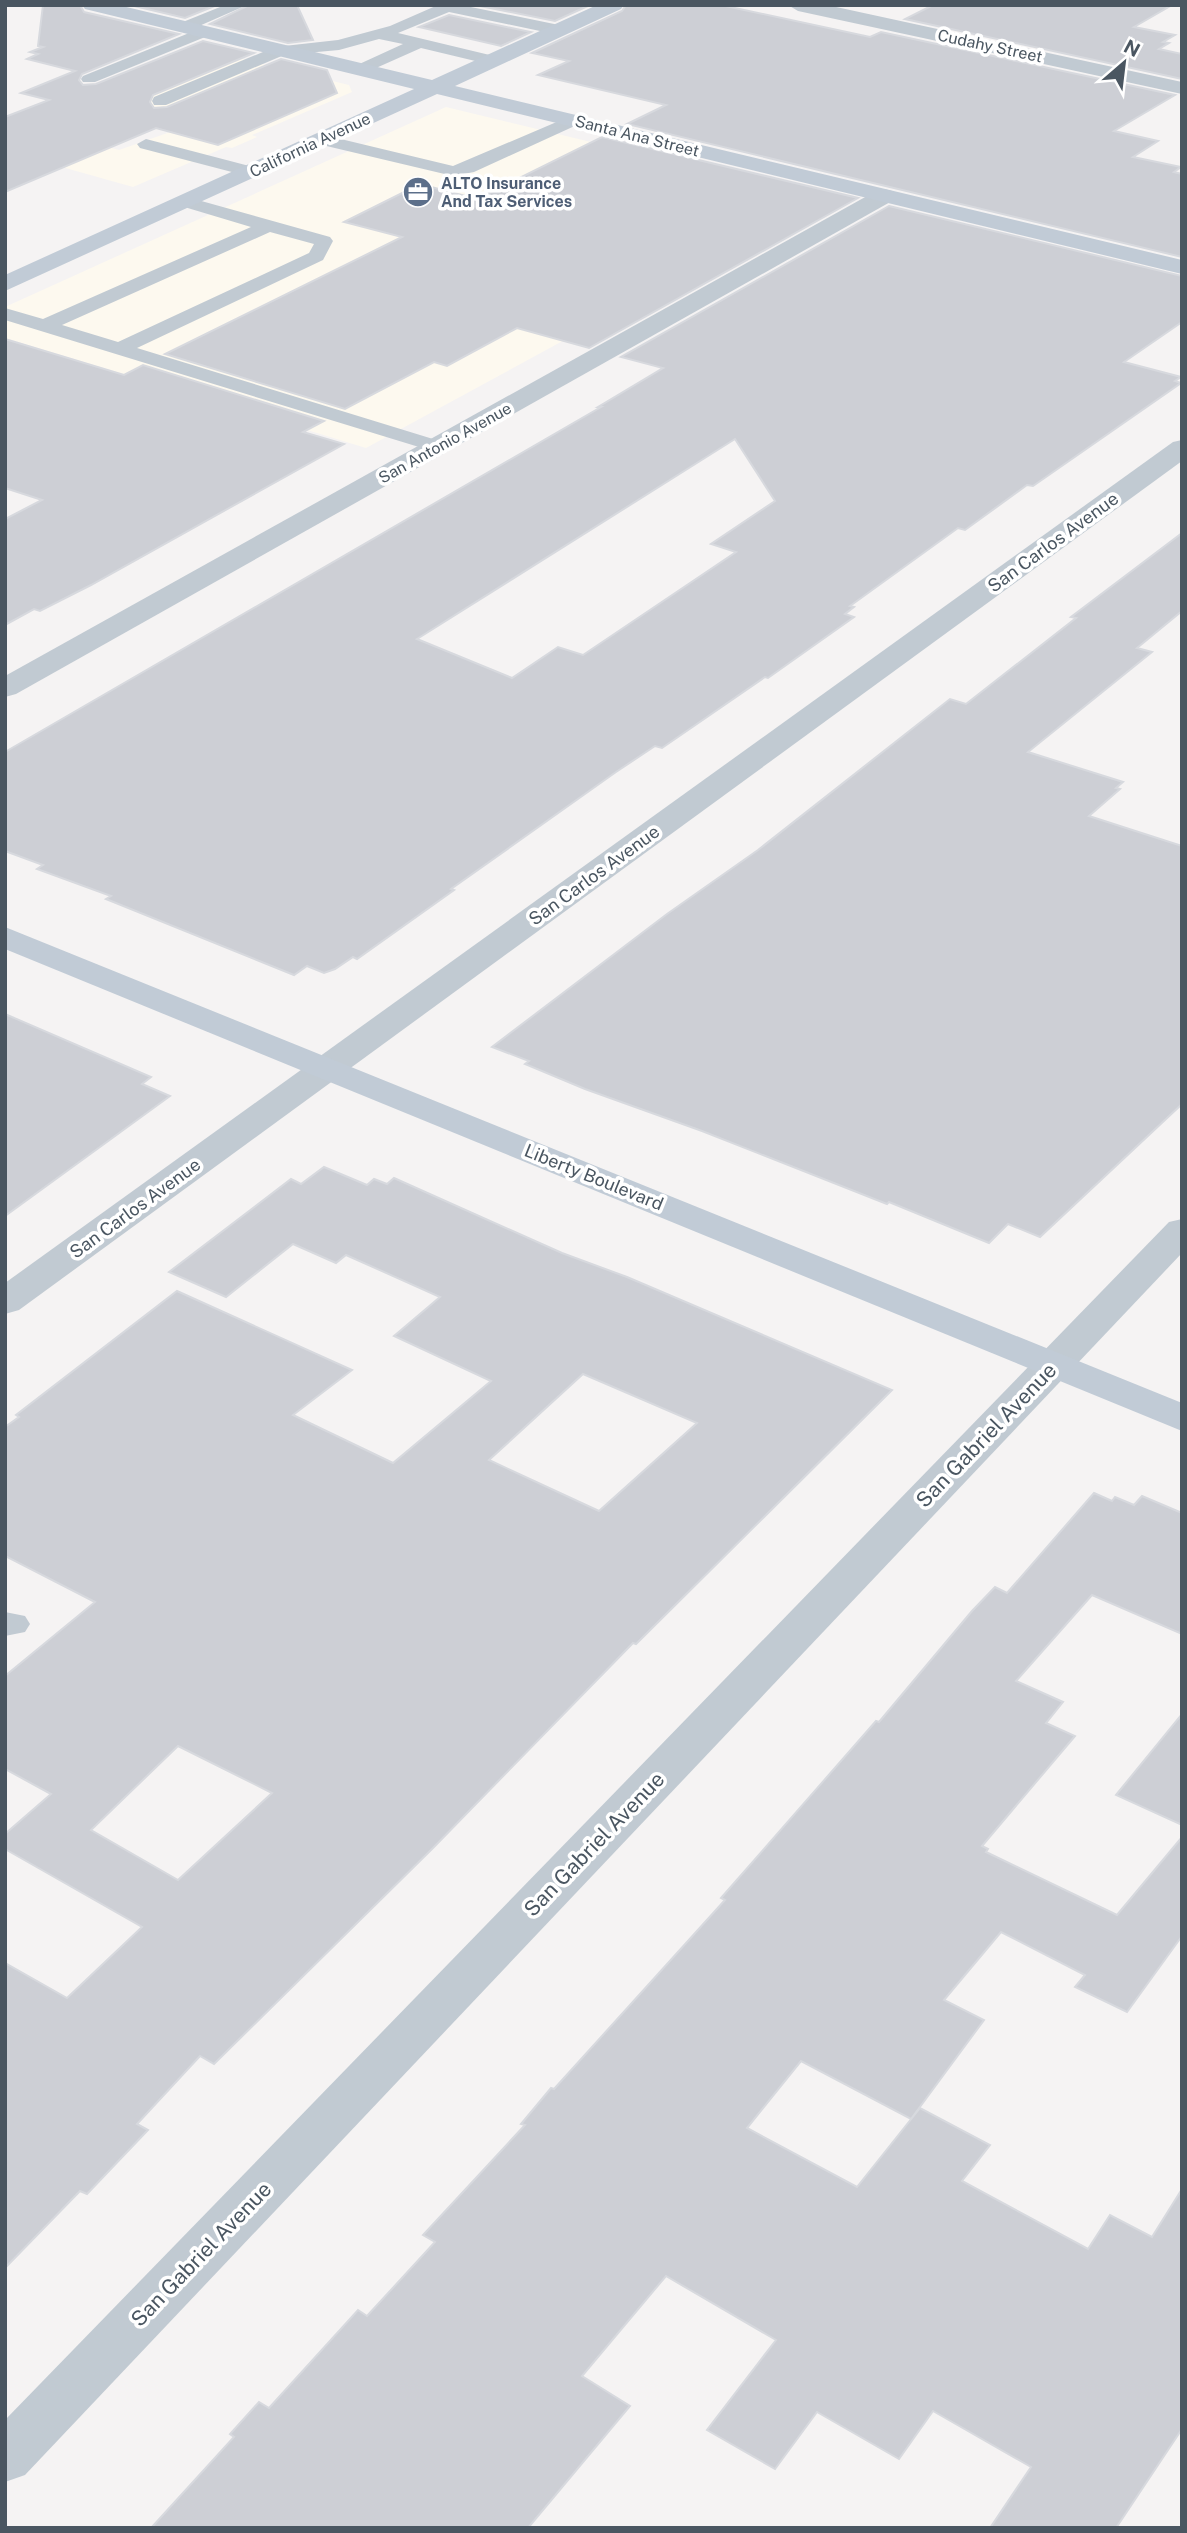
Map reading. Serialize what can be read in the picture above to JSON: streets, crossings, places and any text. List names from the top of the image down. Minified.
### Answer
{"streets":{"street":["Cudahy Street","Santa Ana Street","California Avenue","San Antonio Avenue","San Carlos Avenue","Liberty Boulevard","San Gabriel Avenue"]},"crossings":[["Santa Ana Street","California Avenue"],["Santa Ana Street","San Antonio Avenue"],["San Carlos Avenue","Liberty Boulevard"],["Liberty Boulevard","San Gabriel Avenue"]],"places":{"office":["ALTO Insurance And Tax Services"]},"north":"top right"}
